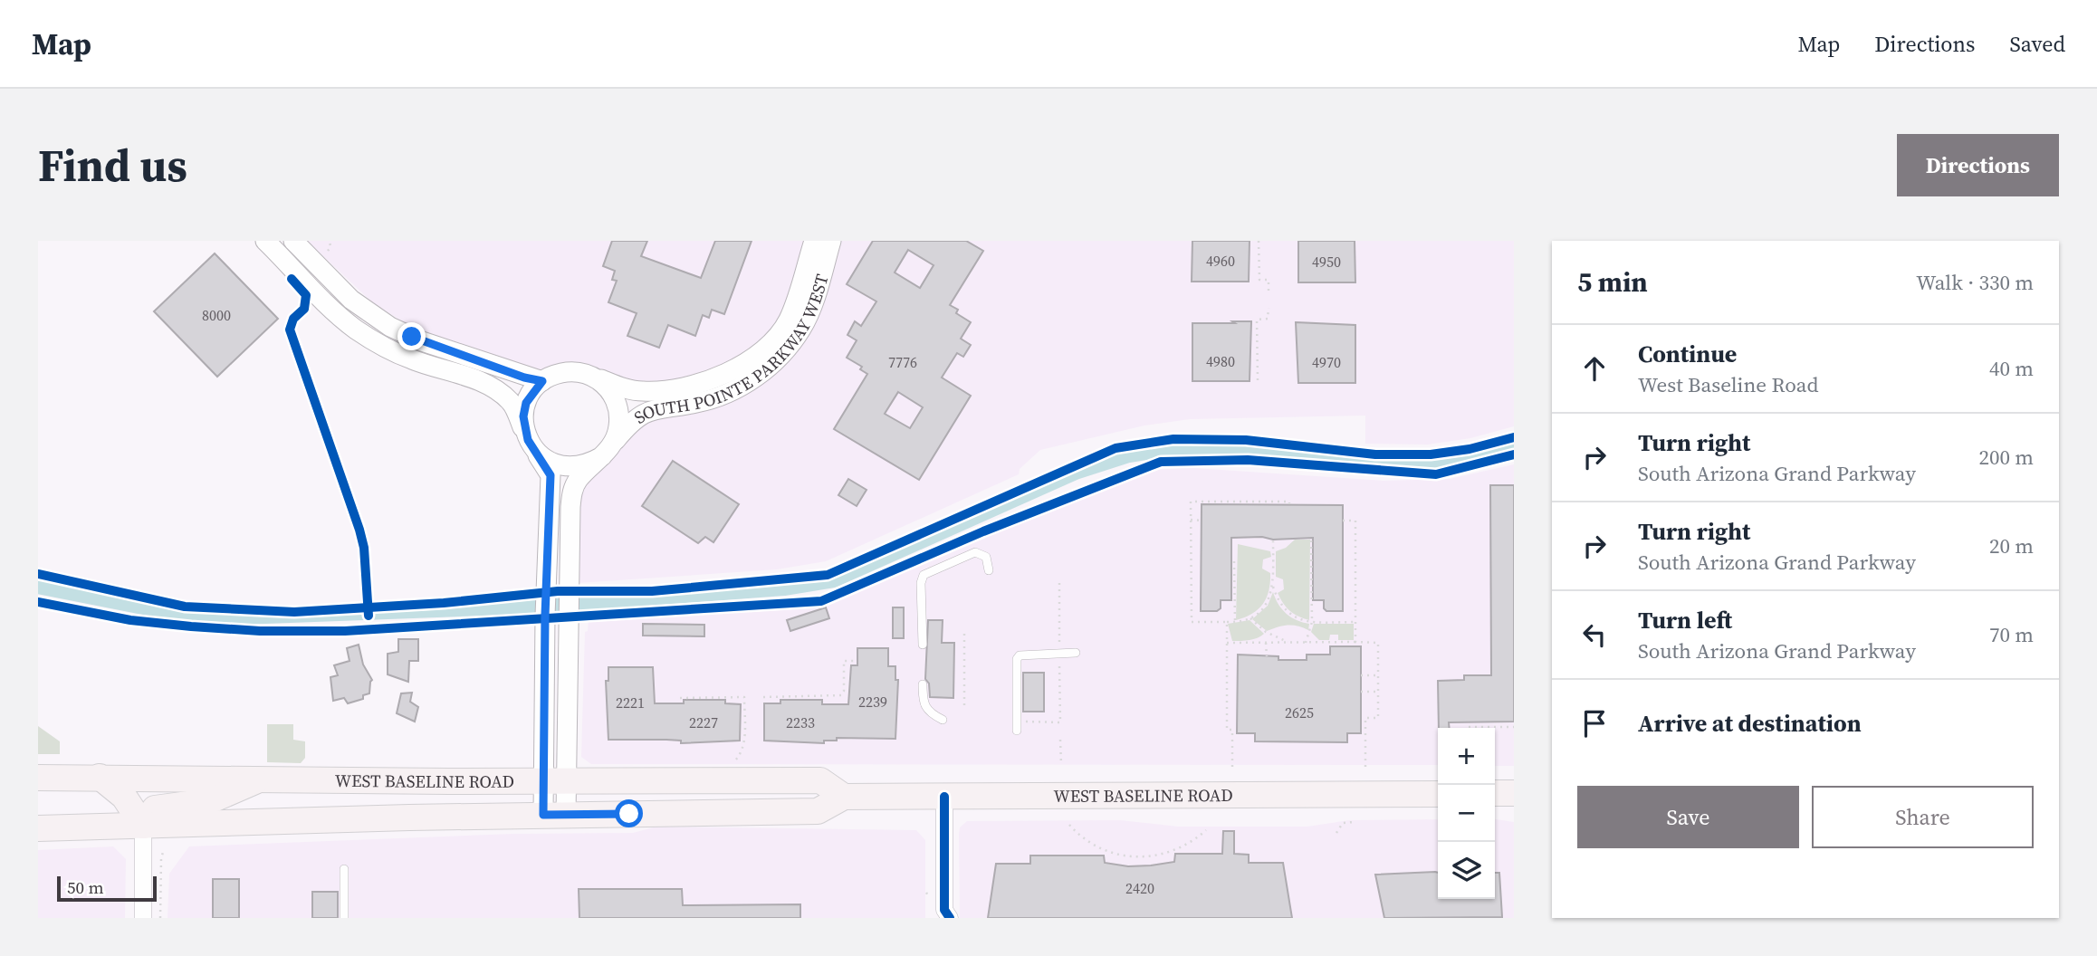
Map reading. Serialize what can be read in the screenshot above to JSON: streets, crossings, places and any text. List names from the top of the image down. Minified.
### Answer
{"streets":{"main road":["WEST BASELINE ROAD"],"street":["SOUTH POINTE PARKWAY WEST"]},"crossings":[["SOUTH POINTE PARKWAY WEST","WEST BASELINE ROAD"]],"house_numbers":["4960","4950","8000","4980","7776","4970","2239","2221","2625","2227","2233","2420"],"scale_bar":"50 m","page":{"header":"Map","nav":["Map","Directions","Saved"],"buttons":["Directions",["Save","Share"]],"title":"Find us","heading":["5 min","Walk · 330 m"],"list":[["Continue","West Baseline Road","40 m"],["Turn right","South Arizona Grand Parkway","200 m"],["Turn right","South Arizona Grand Parkway","20 m"],["Turn left","South Arizona Grand Parkway","70 m"],"Arrive at destination"],"map_buttons":["+","−"],"scale":"50 m"}}
